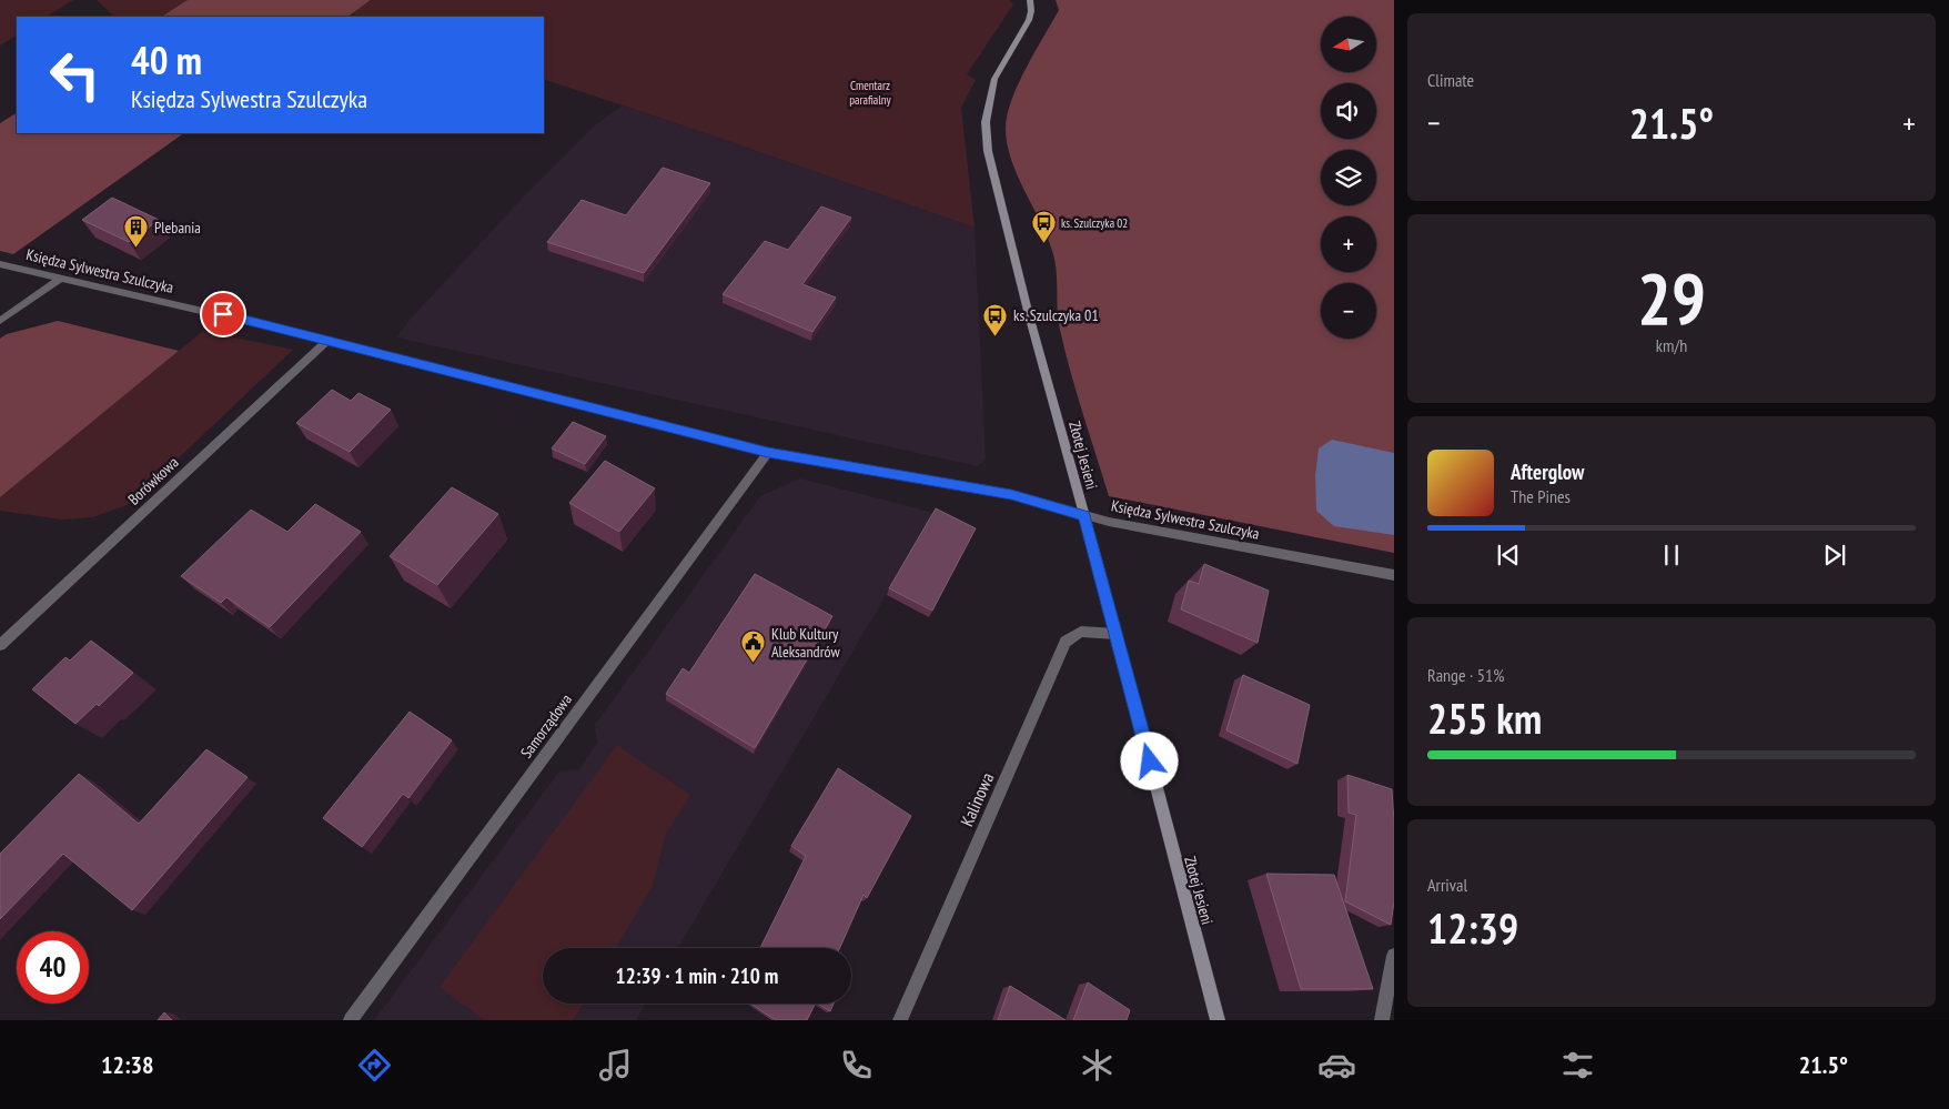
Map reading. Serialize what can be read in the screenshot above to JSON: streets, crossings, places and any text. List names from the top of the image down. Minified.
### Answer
{"streets":{"street":["Księdza Sylwestra Szulczyka","Złotej Jesieni","Borówkowa","Samorządowa","Kalinowa"]},"crossings":[["Księdza Sylwestra Szulczyka","Złotej Jesieni"],["Księdza Sylwestra Szulczyka","Borówkowa"],["Księdza Sylwestra Szulczyka","Samorządowa"],["Złotej Jesieni","Kalinowa"]],"parks":["Cmentarz parafialny"],"places":{"bus stop":["ks. Szulczyka 02","ks. Szulczyka 01"],"building":["Plebania"],"public building":["Klub Kultury Aleksandrów"]},"north":"left","page":{"tile":["Climate",["29","km/h"],["Range · 51%","255 km"],["Arrival","12:39"]],"map_buttons":["+","−"],"turn":["40 m","Księdza Sylwestra Szulczyka"],"heat":["−","21.5°","+"],"song":["Afterglow","The Pines"],"limit":"40","trip":"12:39 · 1 min · 210 m","tabs":["12:38","21.5°"]}}
